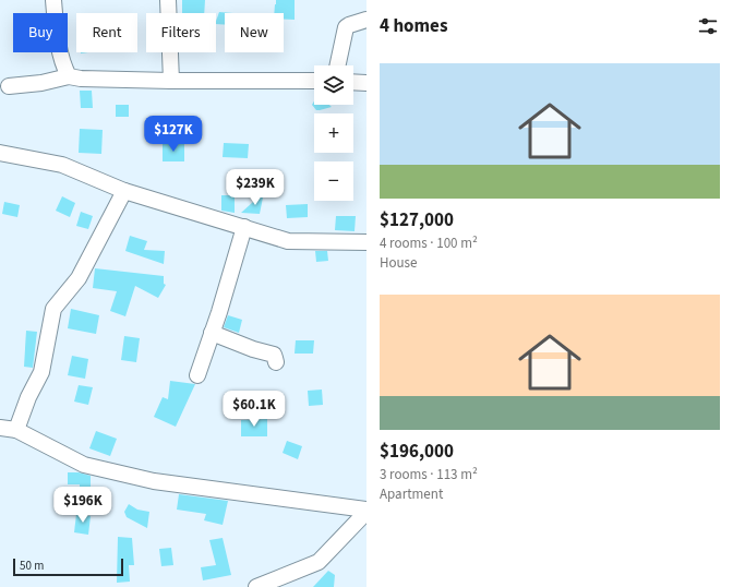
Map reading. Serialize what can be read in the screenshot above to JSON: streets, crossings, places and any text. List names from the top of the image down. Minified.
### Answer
{"scale_bar":"50 m","page":{"heading":"4 homes","chip":["Buy","Rent","Filters","New"],"list":[{"name":"$127,000","note":"4 rooms · 100 m² · House"},{"name":"$196,000","note":"3 rooms · 113 m² · Apartment"}],"map_buttons":["+","−"],"price":["$127K","$239K","$60.1K","$196K"],"scale":"50 m"}}
